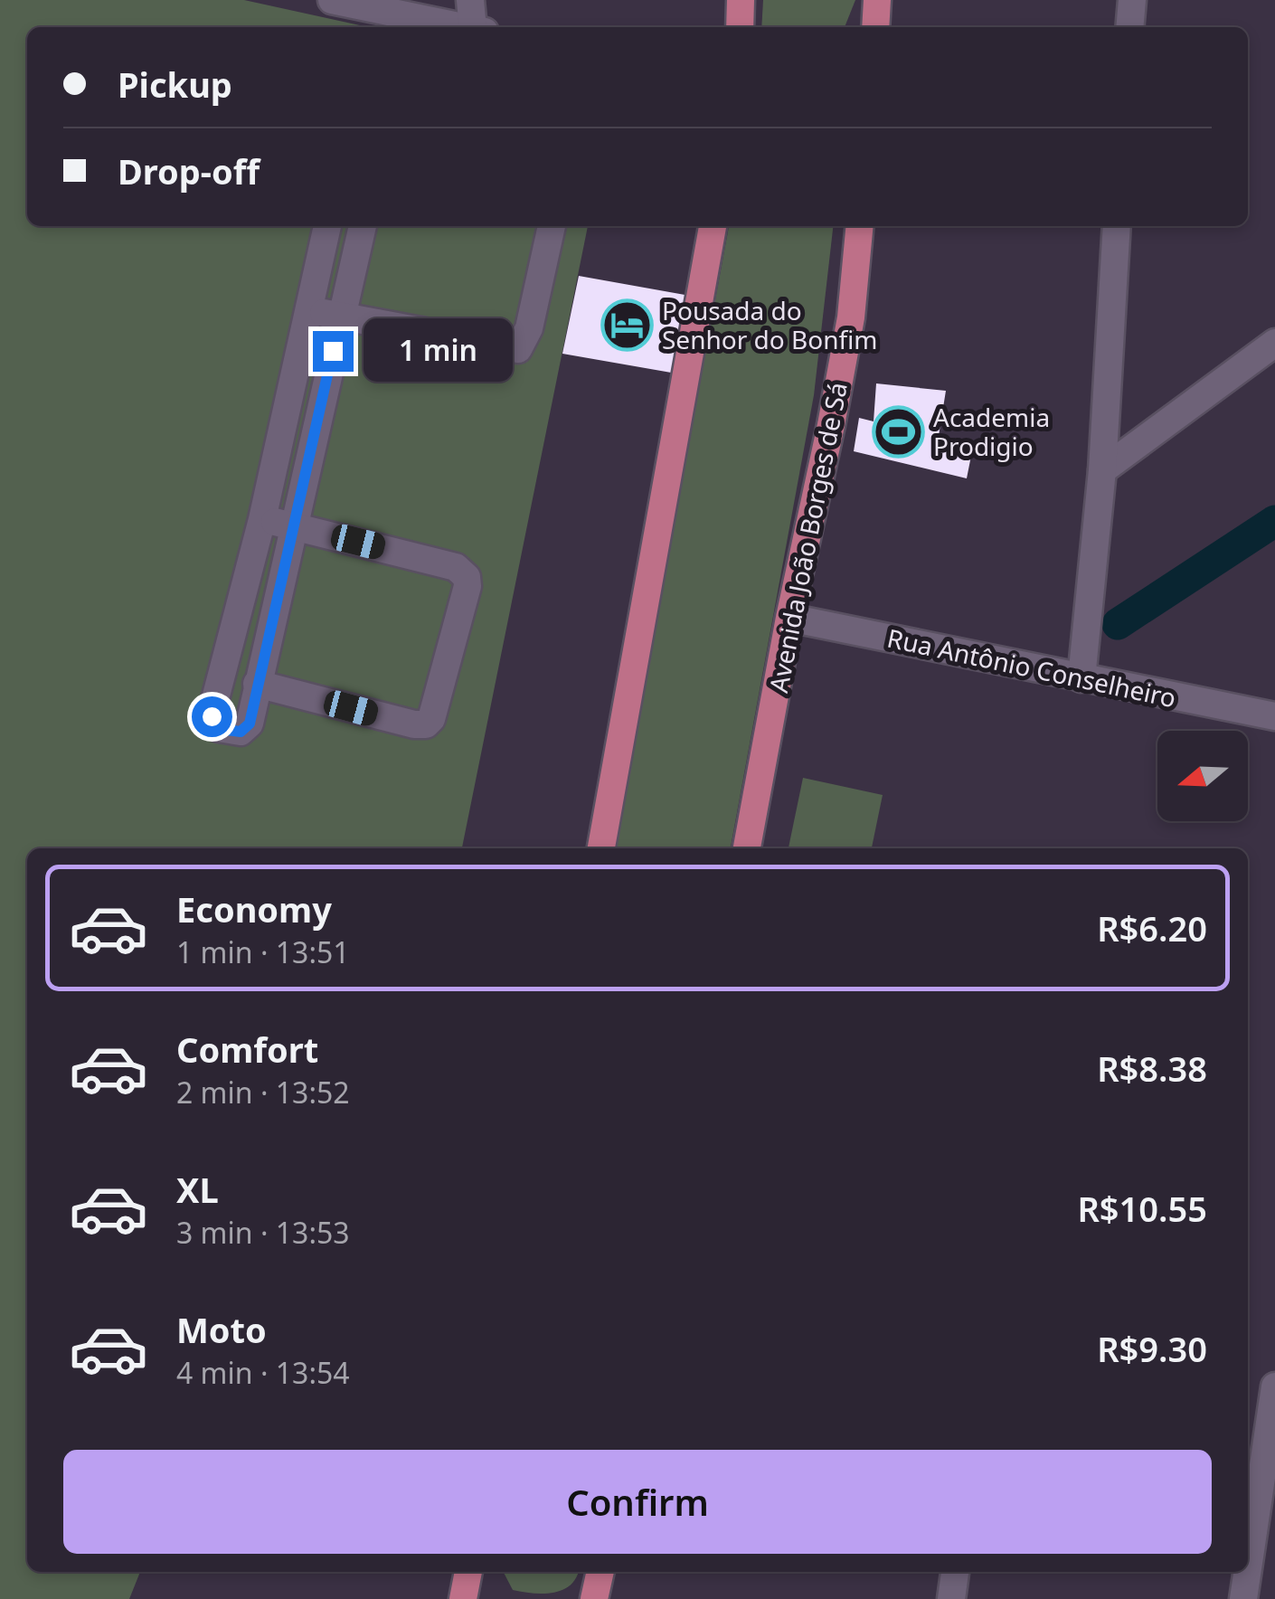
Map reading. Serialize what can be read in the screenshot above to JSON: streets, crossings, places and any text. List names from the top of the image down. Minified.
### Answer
{"streets":{"main road":["Avenida João Borges de Sá"],"street":["Rua Antônio Conselheiro"]},"crossings":[["Avenida João Borges de Sá","Rua Antônio Conselheiro"]],"places":{"hotel":["Pousada do Senhor do Bonfim"],"sports":["Academia Prodigio"]},"north":"left","page":{"banner":["Pickup","Drop-off"],"bubble":"1 min","list":[{"name":"Economy","note":"1 min · 13:51","value":"R$6.20"},{"name":"Comfort","note":"2 min · 13:52","value":"R$8.38"},{"name":"XL","note":"3 min · 13:53","value":"R$10.55"},{"name":"Moto","note":"4 min · 13:54","value":"R$9.30"}],"buttons":"Confirm"}}
